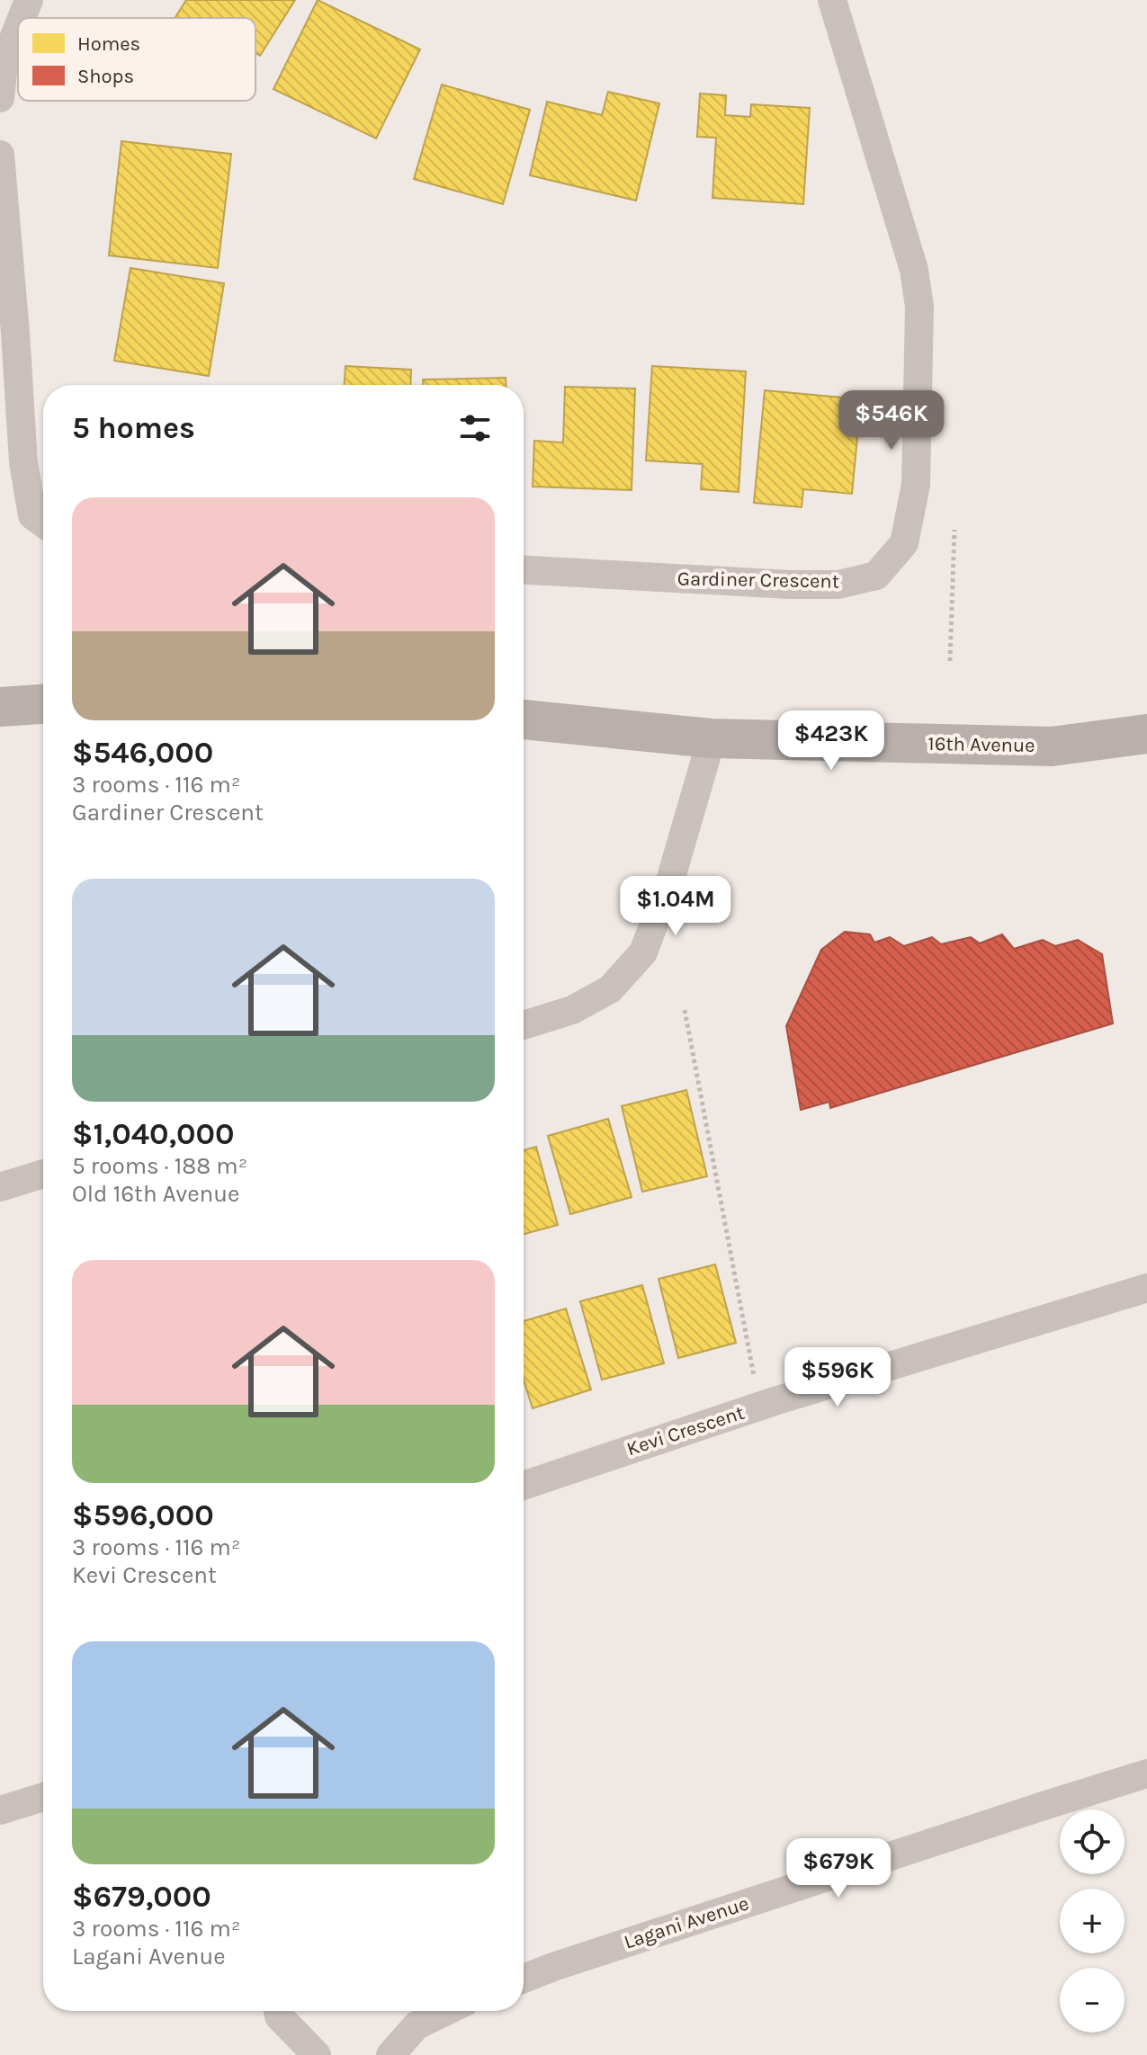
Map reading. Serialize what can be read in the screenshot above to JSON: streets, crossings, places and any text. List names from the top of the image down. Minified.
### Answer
{"streets":{"main road":["16th Avenue"],"street":["Gardiner Crescent","Kevi Crescent","Lagani Avenue"]},"legend":["Homes","Shops"],"page":{"heading":"5 homes","price":["$546K","$423K","$1.04M","$596K","$679K"],"list":[{"name":"$546,000","note":"3 rooms · 116 m² · Gardiner Crescent"},{"name":"$1,040,000","note":"5 rooms · 188 m² · Old 16th Avenue"},{"name":"$596,000","note":"3 rooms · 116 m² · Kevi Crescent"},{"name":"$679,000","note":"3 rooms · 116 m² · Lagani Avenue"}],"map_buttons":["+","−"]}}
